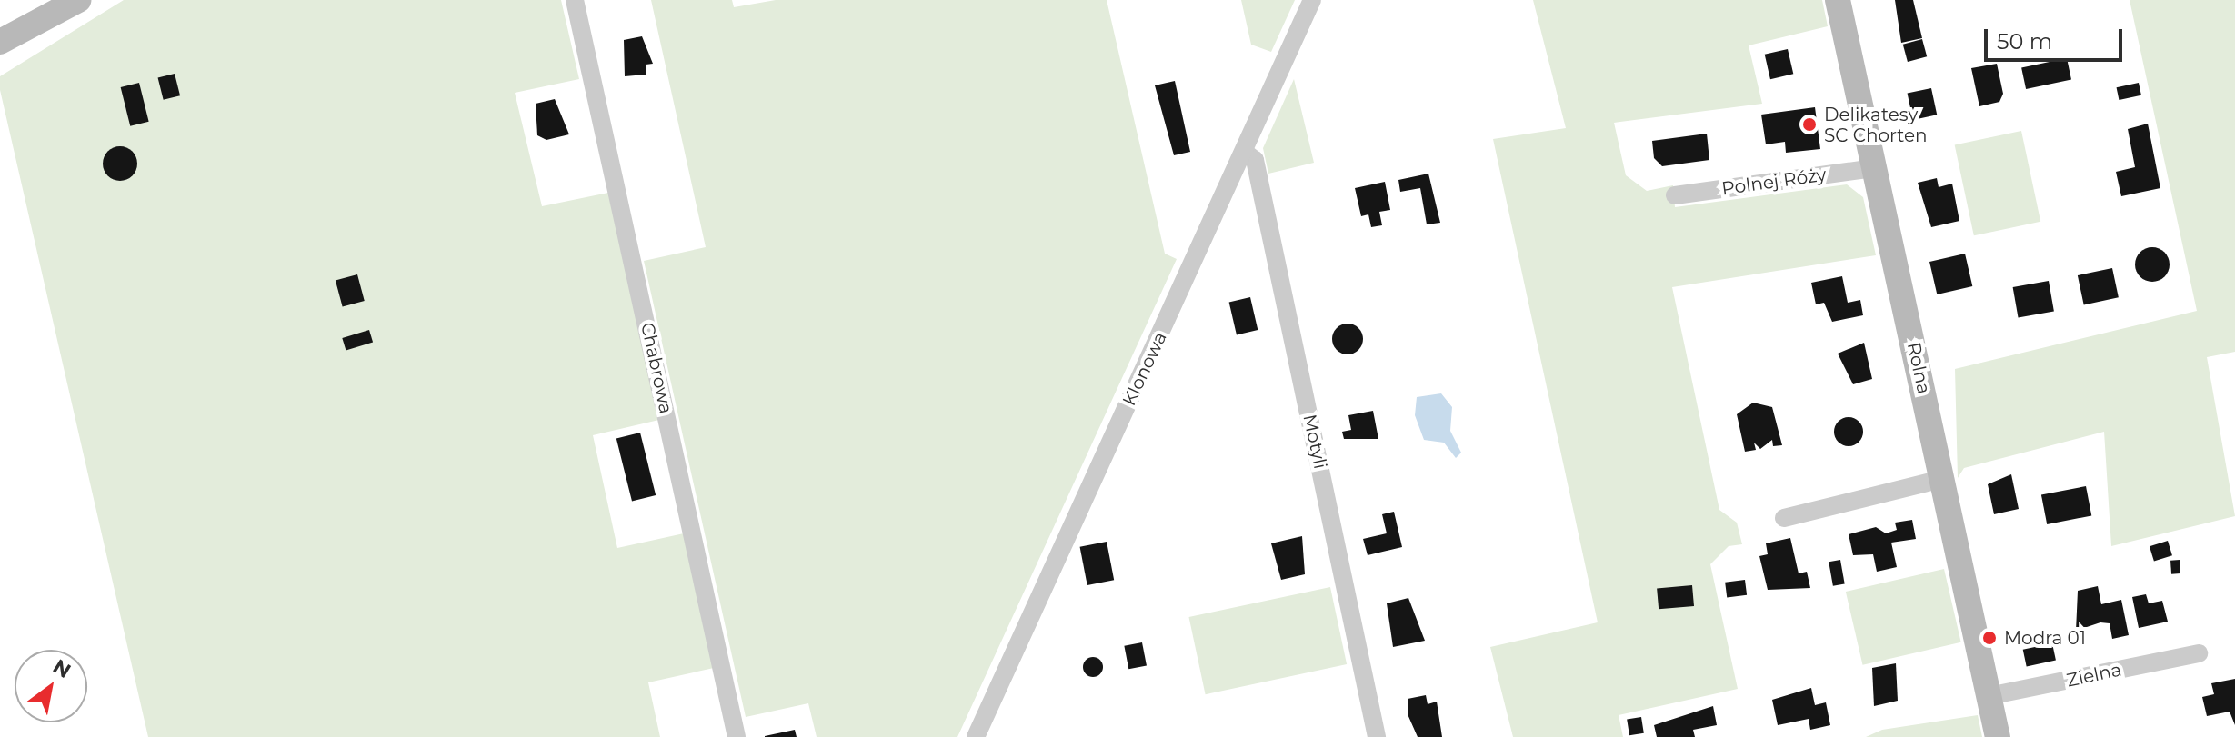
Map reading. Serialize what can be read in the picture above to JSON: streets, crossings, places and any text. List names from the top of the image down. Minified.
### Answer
{"streets":{"street":["Polnej Róży","Chabrowa","Rolna","Klonowa","Motyli","Zielna"]},"crossings":[["Polnej Róży","Rolna"],["Rolna","Zielna"],["Klonowa","Motyli"]],"places":["Delikatesy SC Chorten","Modra 01"],"scale_bar":"50 m","north":"top right"}
